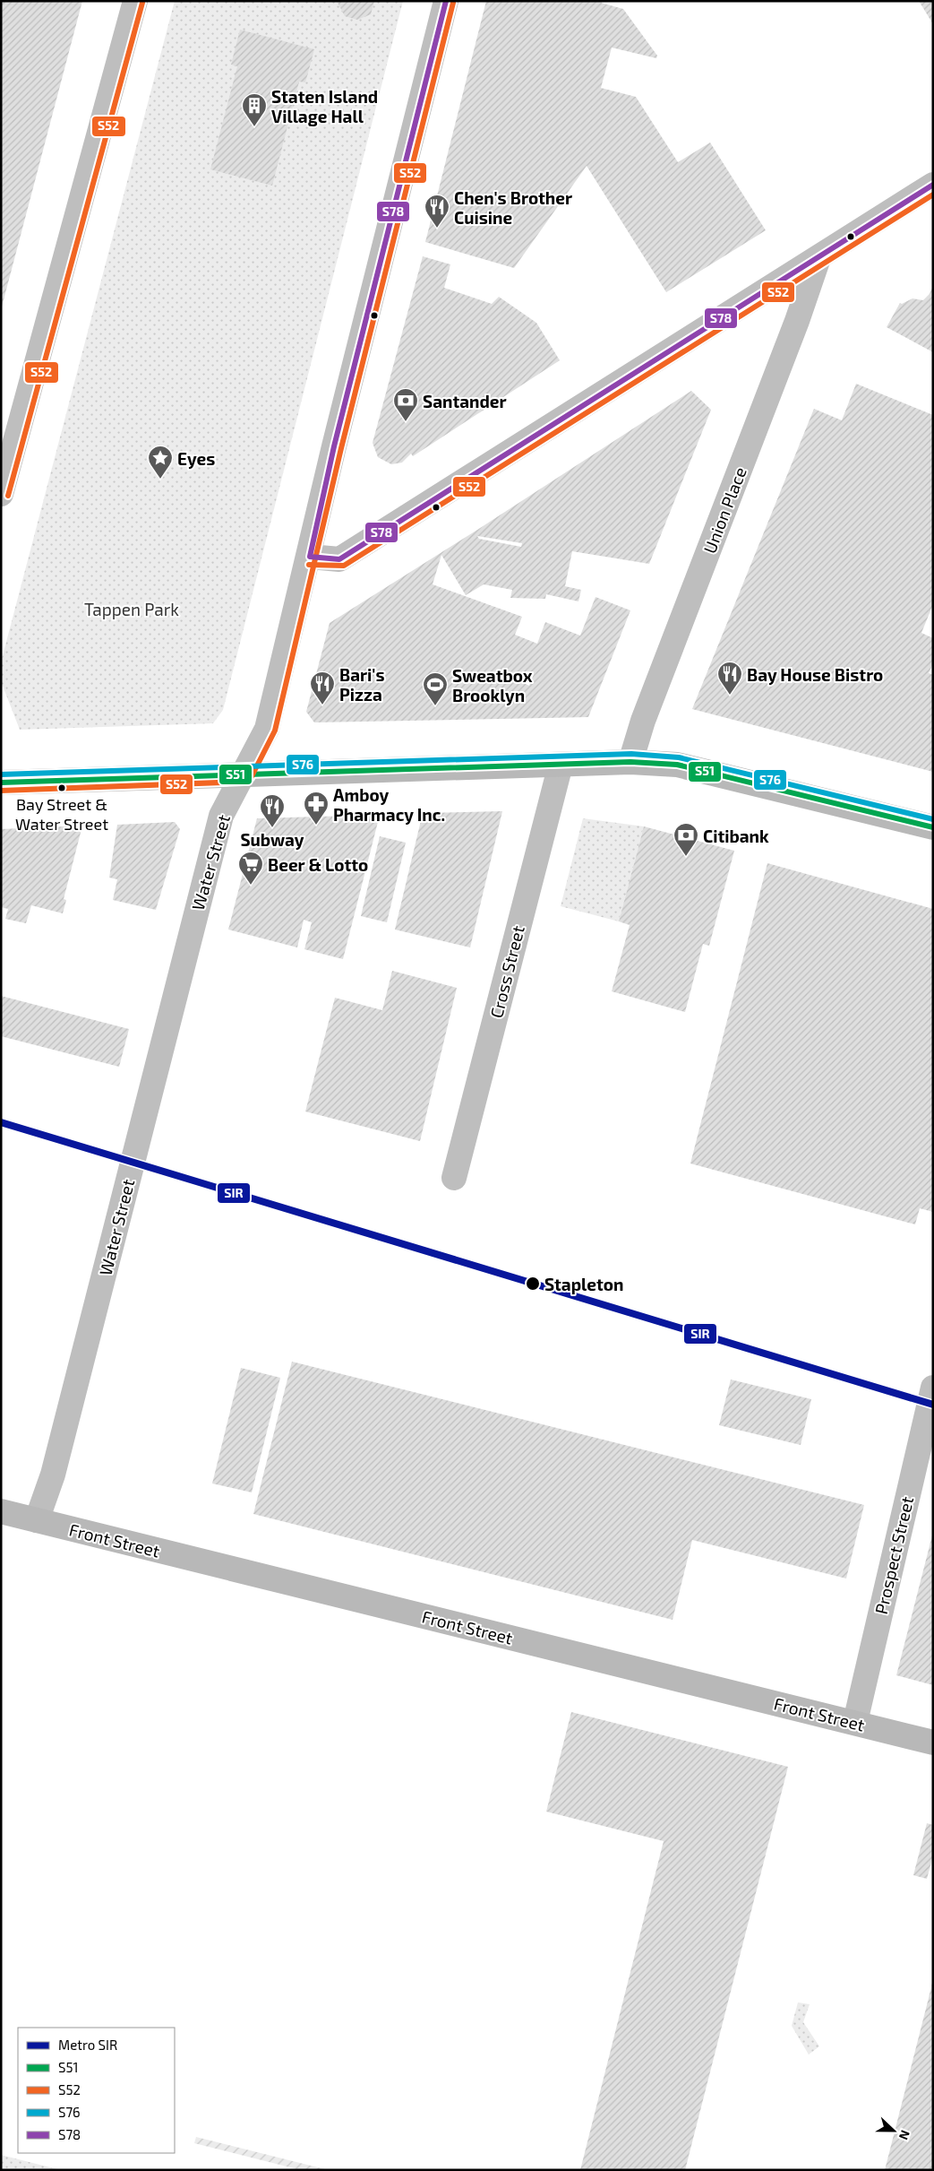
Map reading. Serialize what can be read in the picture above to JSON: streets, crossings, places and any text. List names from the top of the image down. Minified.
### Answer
{"streets":{"street":["Union Place","Water Street","Cross Street","Front Street","Prospect Street"]},"crossings":[["Water Street","Front Street"],["Front Street","Prospect Street"]],"parks":["Tappen Park"],"places":{"building":["Staten Island Village Hall"],"restaurant":["Chen's Brother Cuisine","Bay House Bistro","Bari's Pizza","Subway"],"bank":["Santander","Citibank"],"place":["Eyes"],"sports":["Sweatbox Brooklyn"],"other":["Bay Street & Water Street","Stapleton"],"pharmacy":["Amboy Pharmacy Inc."],"supermarket":["Beer & Lotto"]},"lines":["transit line S78","transit line S52","transit line S76","transit line S51","metro line SIR"],"legend":["Metro SIR","S51","S52","S76","S78"],"north":"right"}
